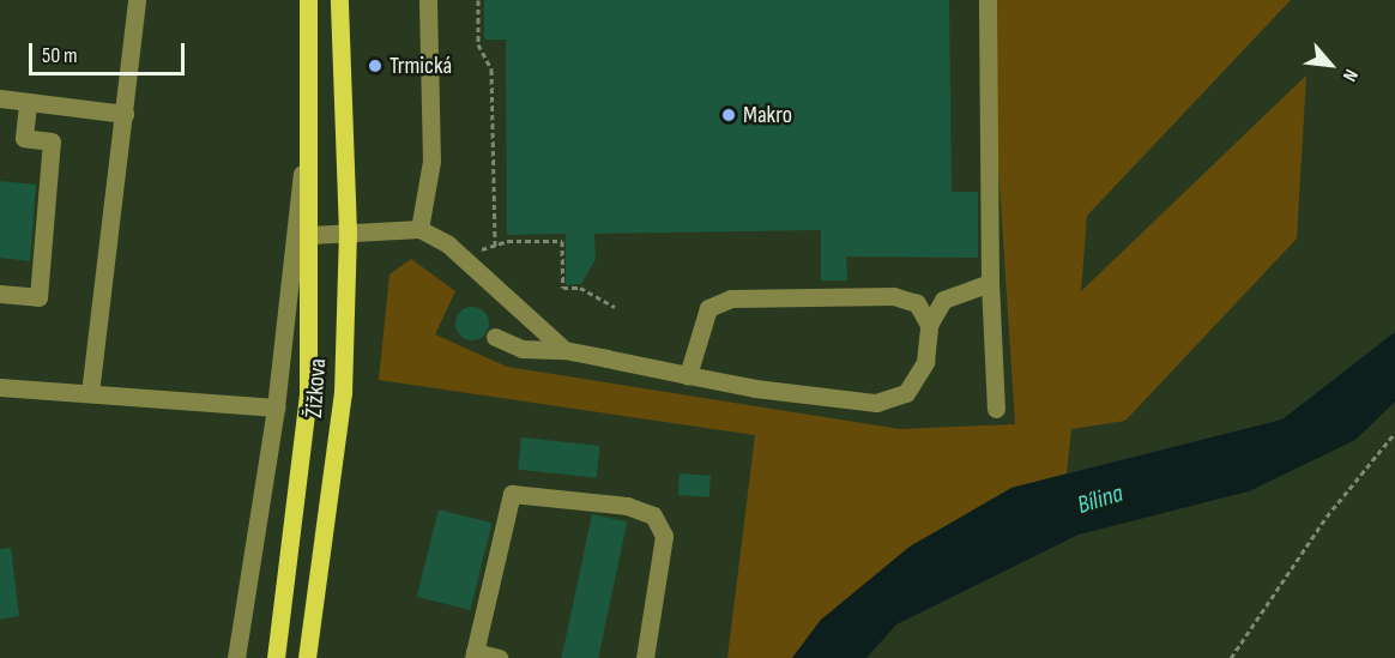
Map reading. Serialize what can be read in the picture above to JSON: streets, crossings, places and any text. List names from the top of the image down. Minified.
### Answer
{"streets":{"main road":["Žižkova"]},"water":["Bílina"],"places":["Trmická","Makro"],"scale_bar":"50 m","north":"bottom right"}
